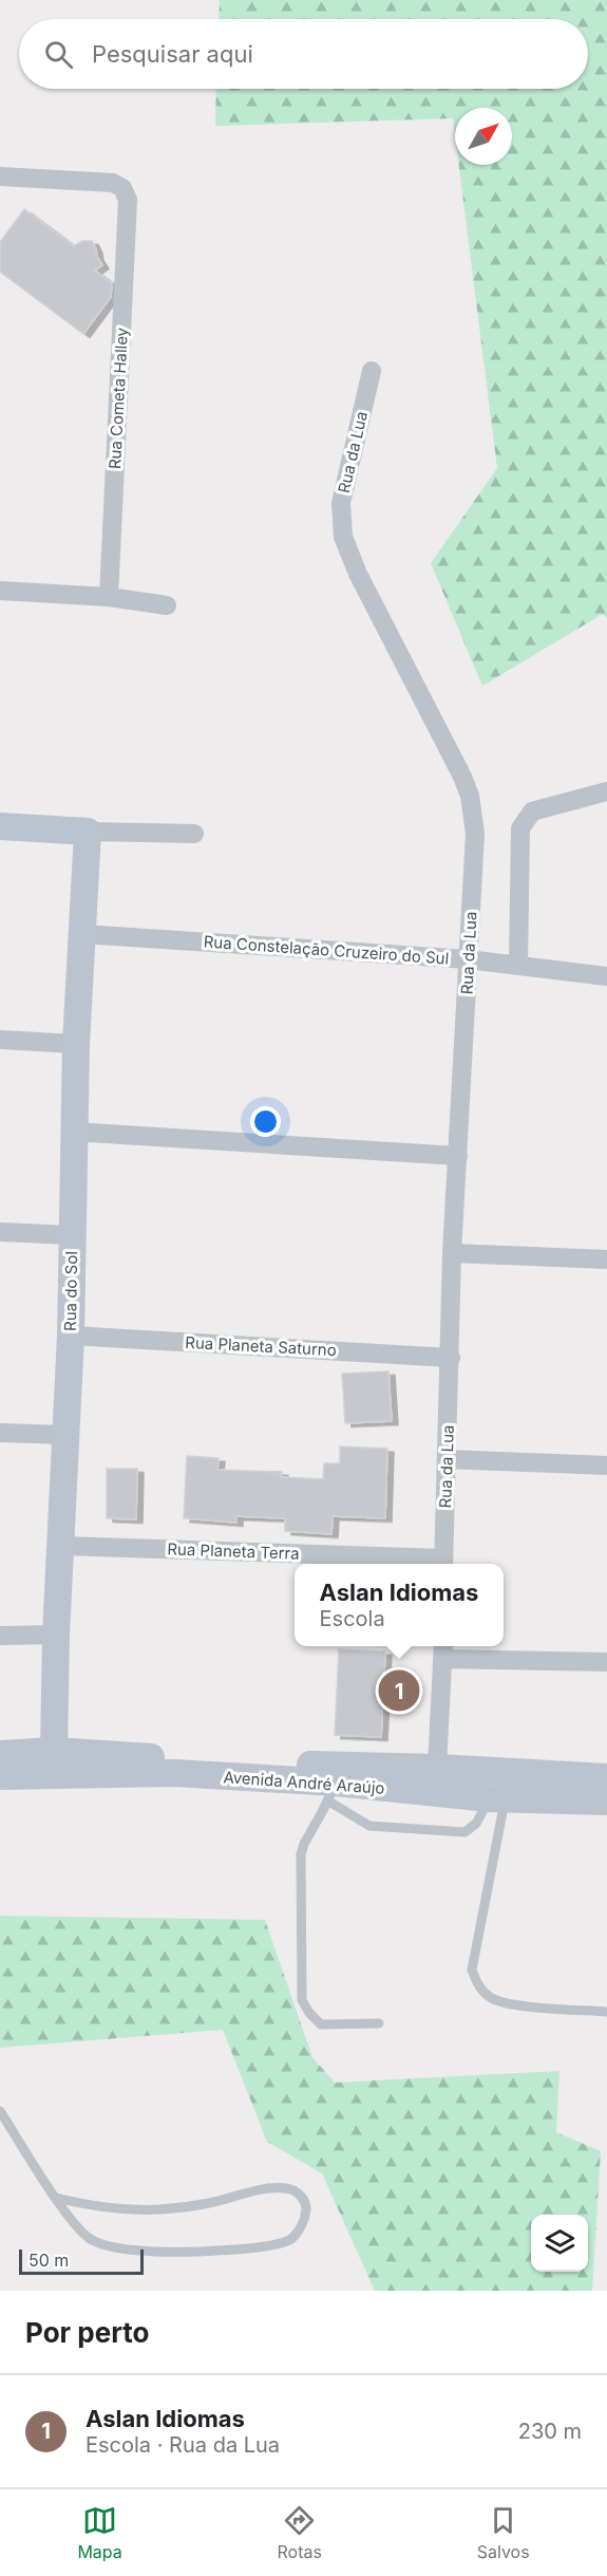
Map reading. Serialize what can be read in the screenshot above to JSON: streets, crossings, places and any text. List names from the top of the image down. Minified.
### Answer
{"streets":{"main road":["Rua do Sol","Avenida André Araújo"],"street":["Rua Cometa Halley","Rua da Lua","Rua Constelação Cruzeiro do Sul","Rua Planeta Saturno","Rua Planeta Terra"]},"crossings":[["Rua da Lua","Rua Constelação Cruzeiro do Sul"],["Rua da Lua","Rua Planeta Saturno"],["Rua da Lua","Rua Planeta Terra"],["Rua Constelação Cruzeiro do Sul","Rua do Sol"],["Rua do Sol","Rua Planeta Saturno"],["Rua do Sol","Rua Planeta Terra"],["Rua do Sol","Avenida André Araújo"]],"scale_bar":"50 m","north":"top right","page":{"search":"Pesquisar aqui","popup":["Aslan Idiomas","Escola"],"pins":"1","scale":"50 m","heading":"Por perto","list":[{"mark":"1","name":"Aslan Idiomas","note":"Escola · Rua da Lua","value":"230 m"}],"nav":["Mapa","Rotas","Salvos"]}}
